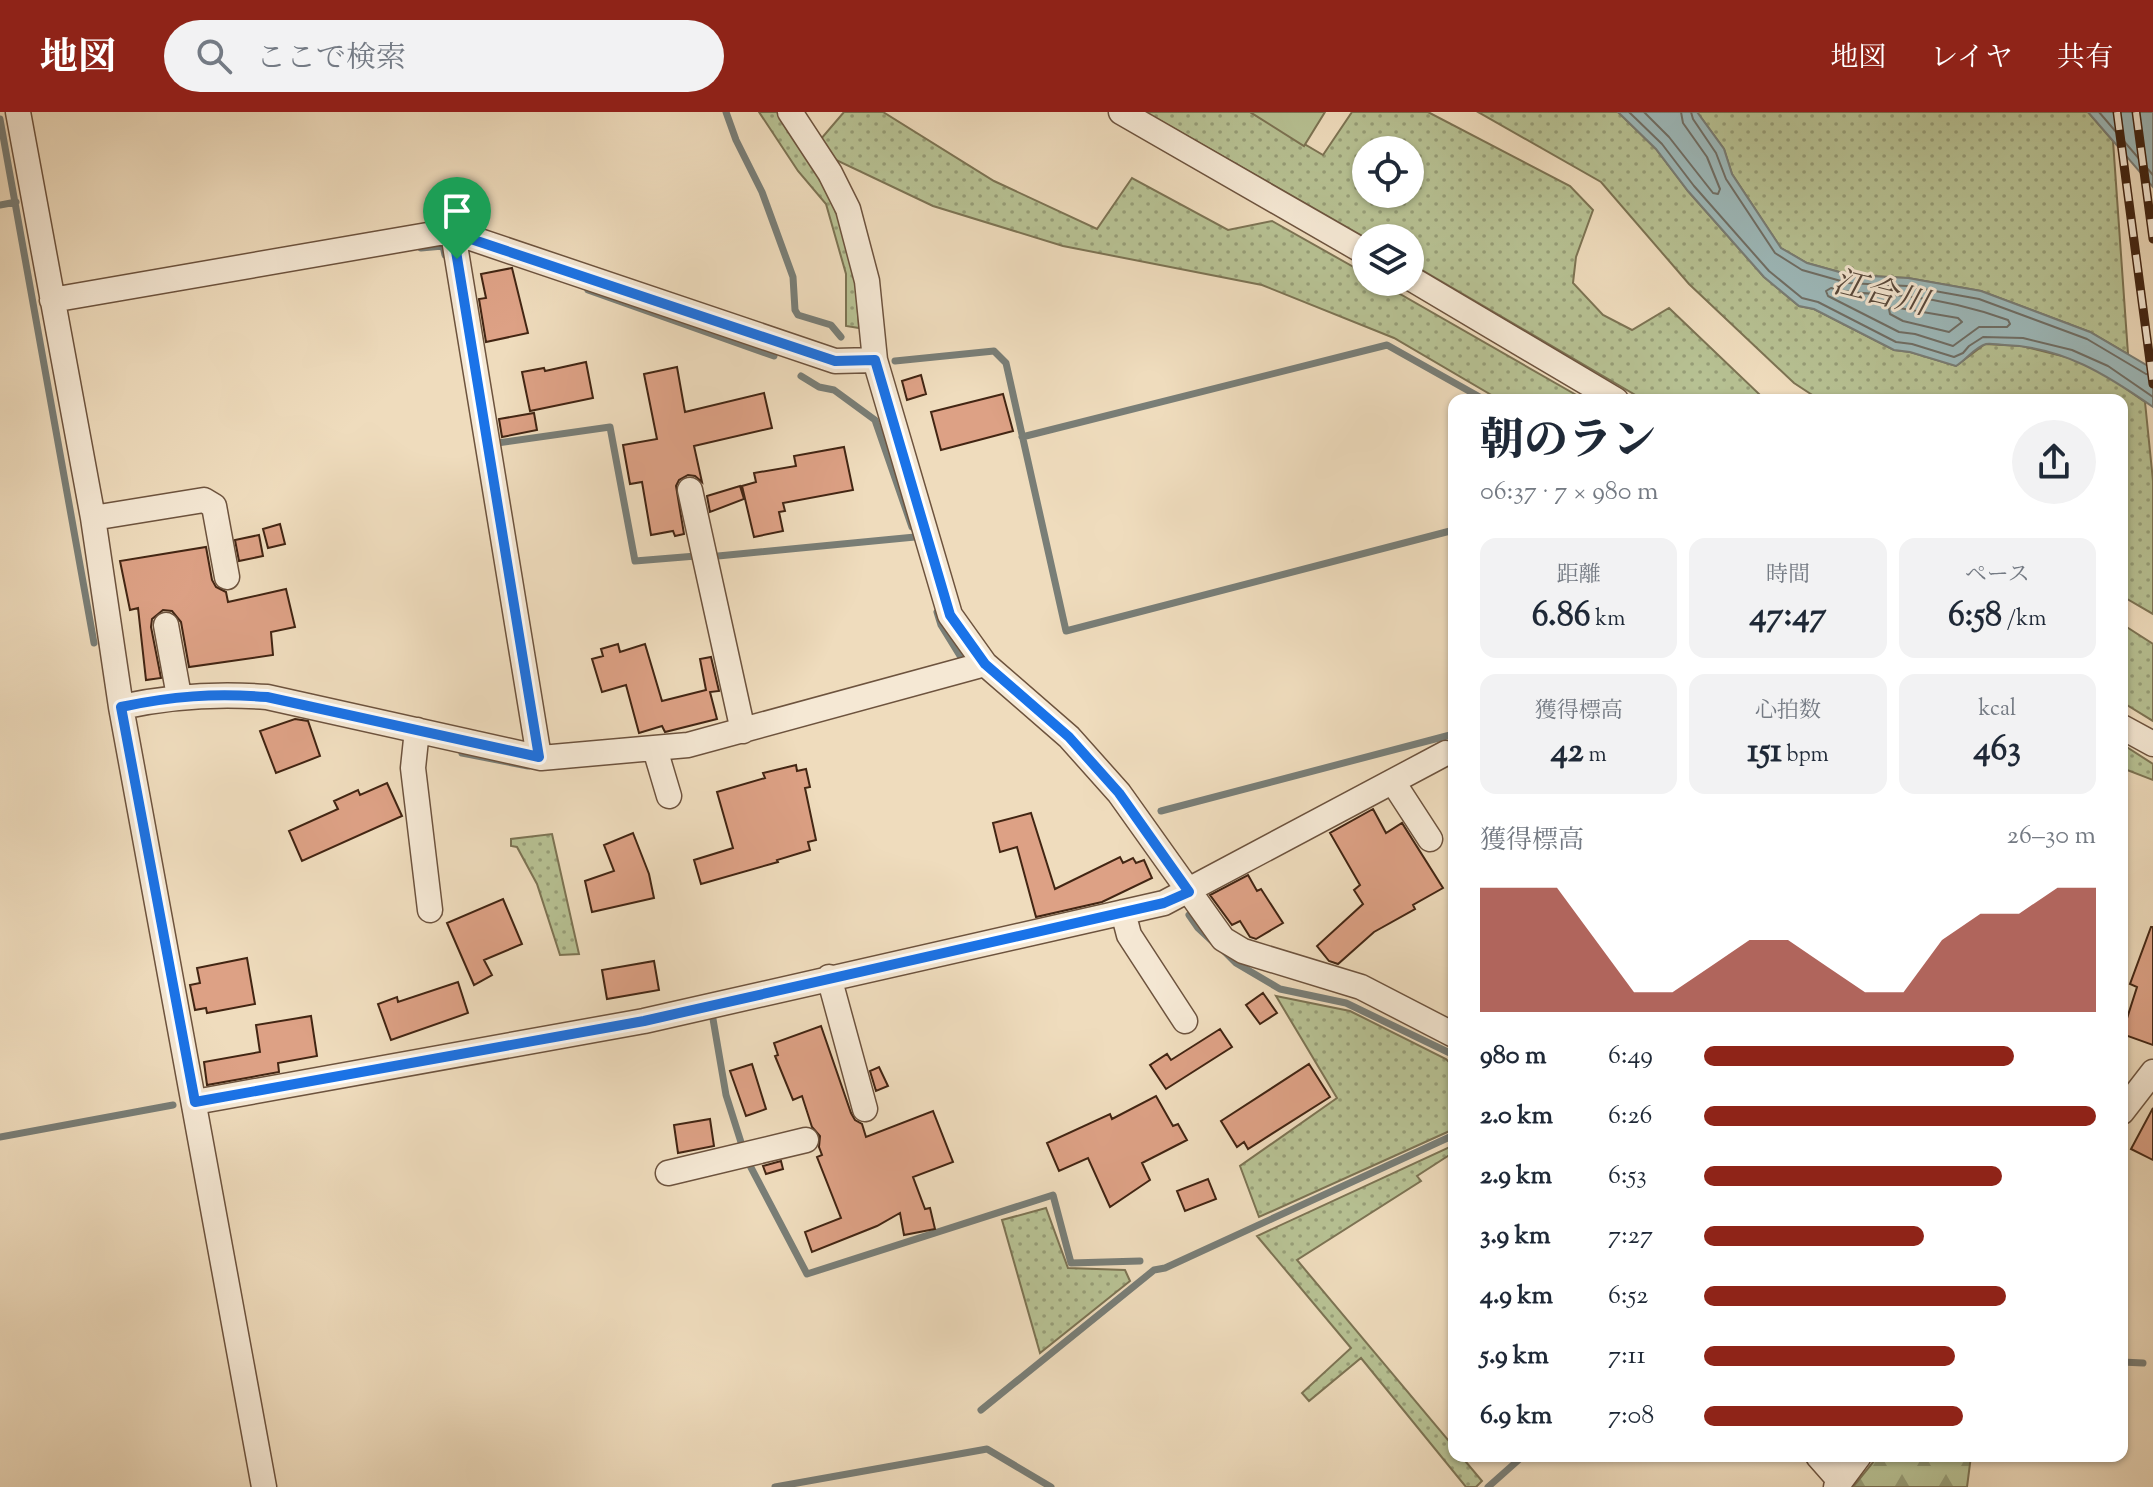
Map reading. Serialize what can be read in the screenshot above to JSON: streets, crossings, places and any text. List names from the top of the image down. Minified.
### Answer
{"water":["江合川"],"page":{"header":"地図","search":"ここで検索","nav":["地図","レイヤ","共有"],"heading":["朝のラン","06:37 · 7 × 980 m"],"stats":[["距離","6.86 km"],["時間","47:47"],["ペース","6:58 /km"],["獲得標高","42 m"],["心拍数","151 bpm"],["kcal","463"]],"chart":["獲得標高","26–30 m"],"list":[{"name":"980 m","note":"6:49"},{"name":"2.0 km","note":"6:26"},{"name":"2.9 km","note":"6:53"},{"name":"3.9 km","note":"7:27"},{"name":"4.9 km","note":"6:52"},{"name":"5.9 km","note":"7:11"},{"name":"6.9 km","note":"7:08"}]}}
